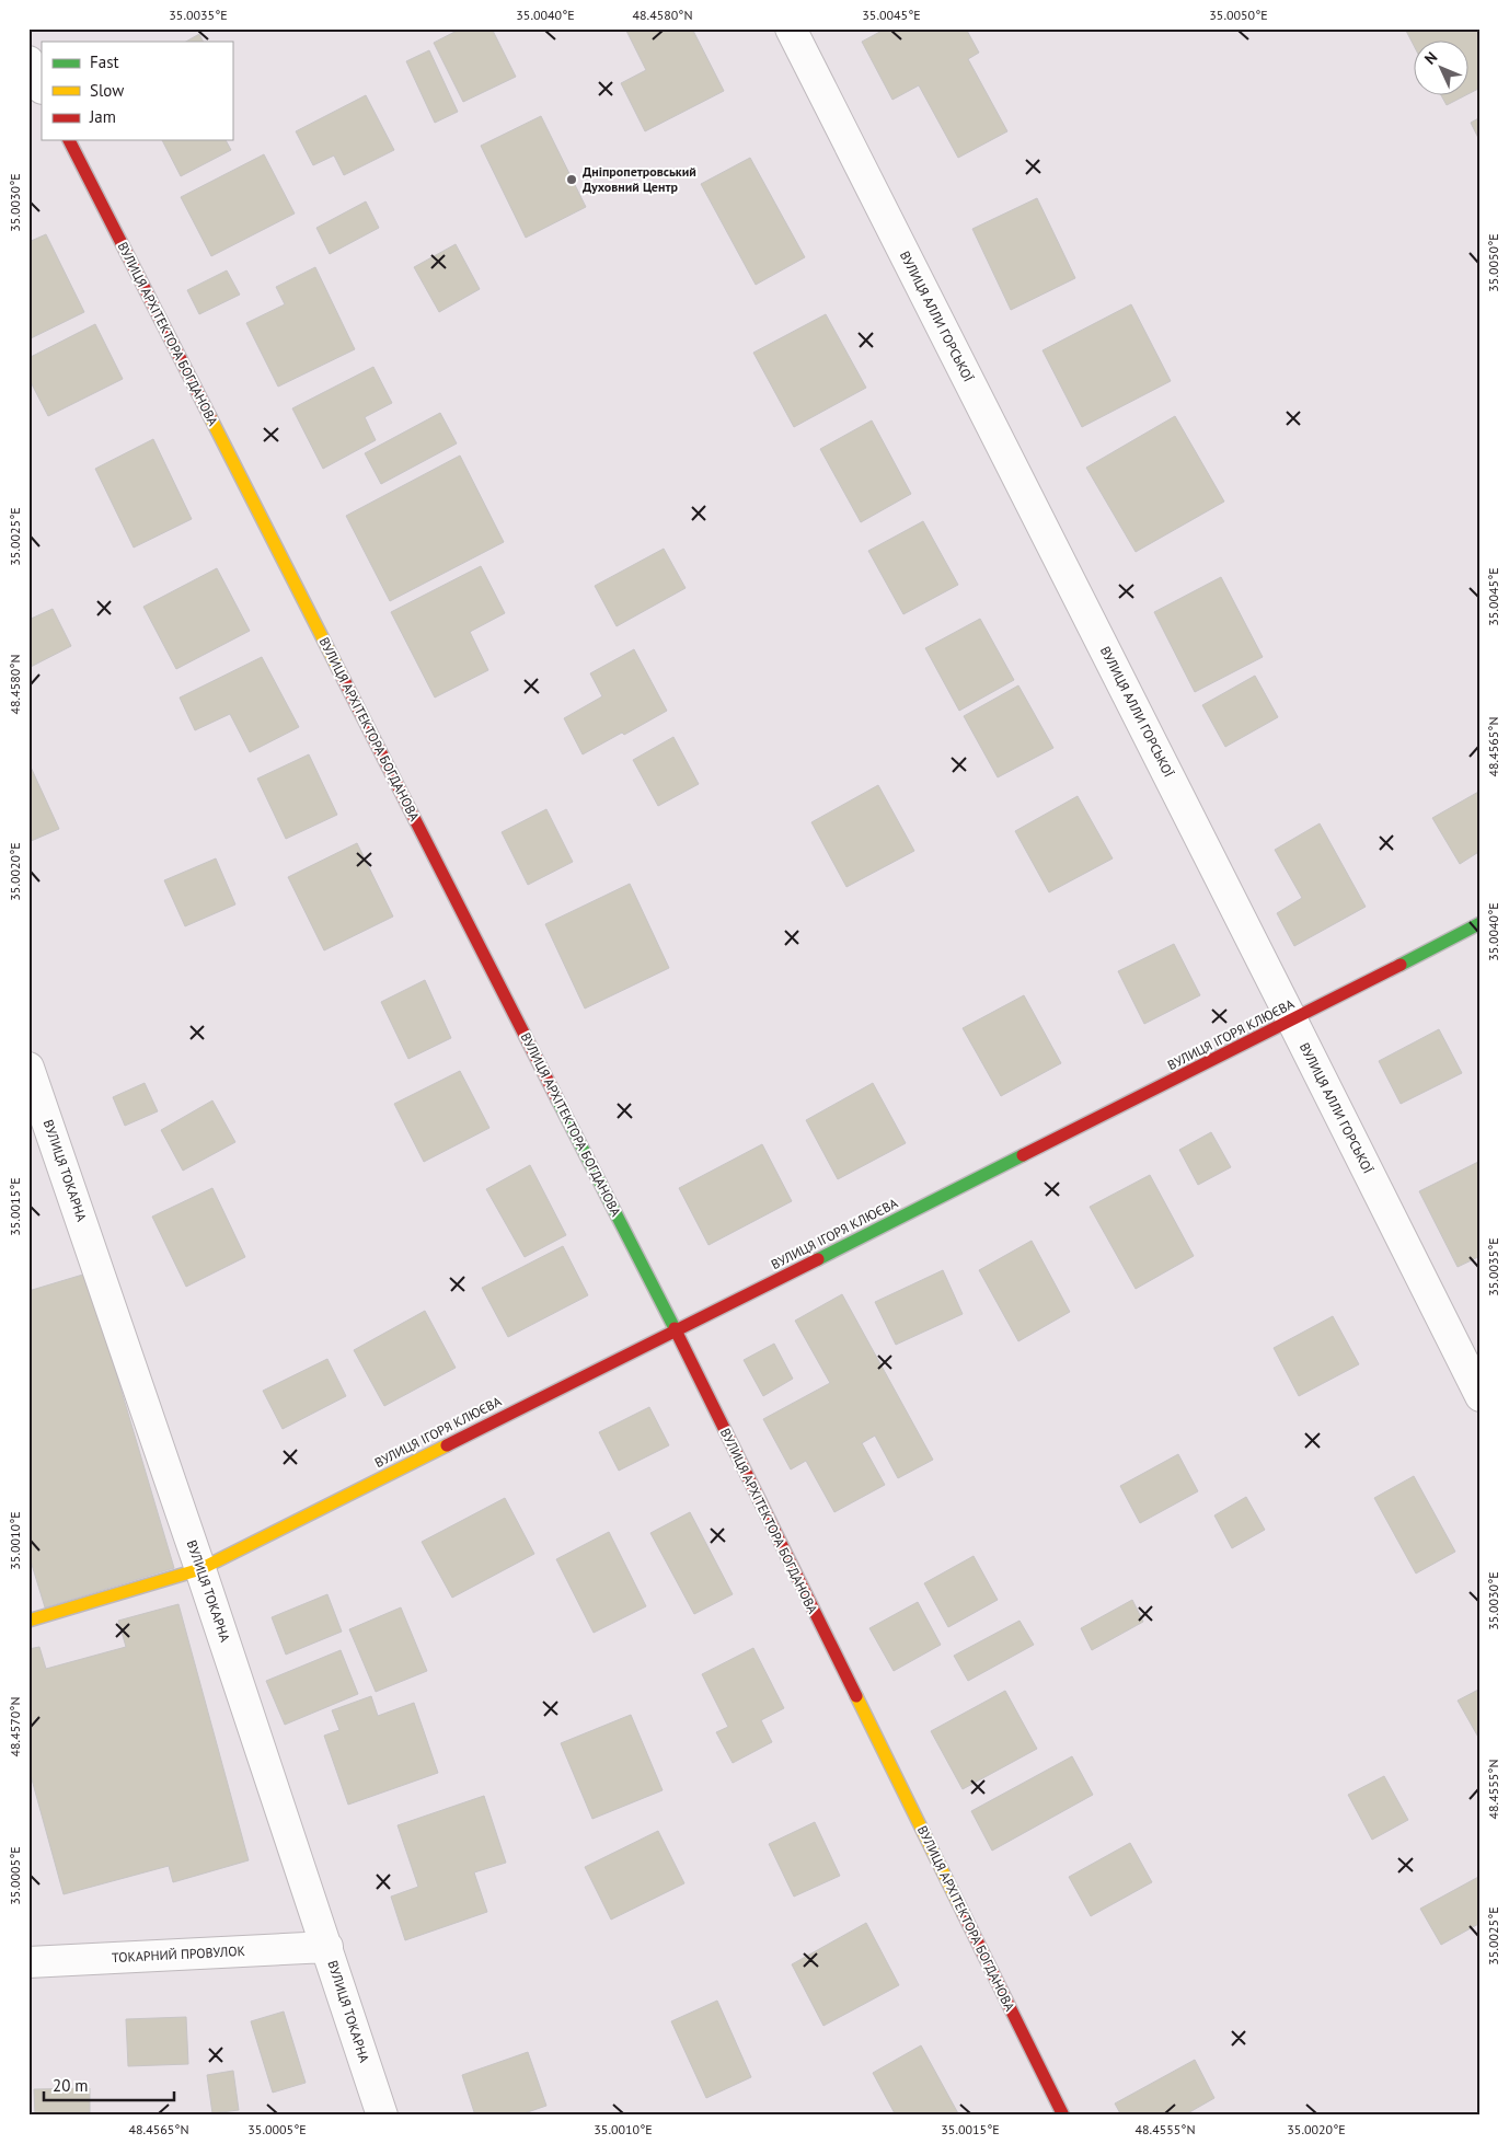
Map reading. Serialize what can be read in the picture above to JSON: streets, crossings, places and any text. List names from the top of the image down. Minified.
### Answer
{"streets":{"street":["ВУЛИЦЯ АЛЛИ ГОРСЬКОЇ","ВУЛИЦЯ АРХІТЕКТОРА БОГДАНОВА","ВУЛИЦЯ ІГОРЯ КЛЮЄВА","ВУЛИЦЯ ТОКАРНА","ТОКАРНИЙ ПРОВУЛОК"]},"crossings":[["ВУЛИЦЯ АЛЛИ ГОРСЬКОЇ","ВУЛИЦЯ ІГОРЯ КЛЮЄВА"],["ВУЛИЦЯ АРХІТЕКТОРА БОГДАНОВА","ВУЛИЦЯ ІГОРЯ КЛЮЄВА"],["ВУЛИЦЯ ІГОРЯ КЛЮЄВА","ВУЛИЦЯ ТОКАРНА"],["ВУЛИЦЯ ТОКАРНА","ТОКАРНИЙ ПРОВУЛОК"]],"places":["Дніпропетровський Духовний Центр"],"legend":["Fast","Slow","Jam"],"scale_bar":"20 m","north":"top left","coordinates":["35.0035°E","35.0040°E","48.4580°N","35.0045°E","35.0050°E","35.0030°E","35.0025°E","48.4565°N","35.0020°E","35.0015°E","35.0010°E","48.4570°N","48.4555°N","35.0005°E"]}
